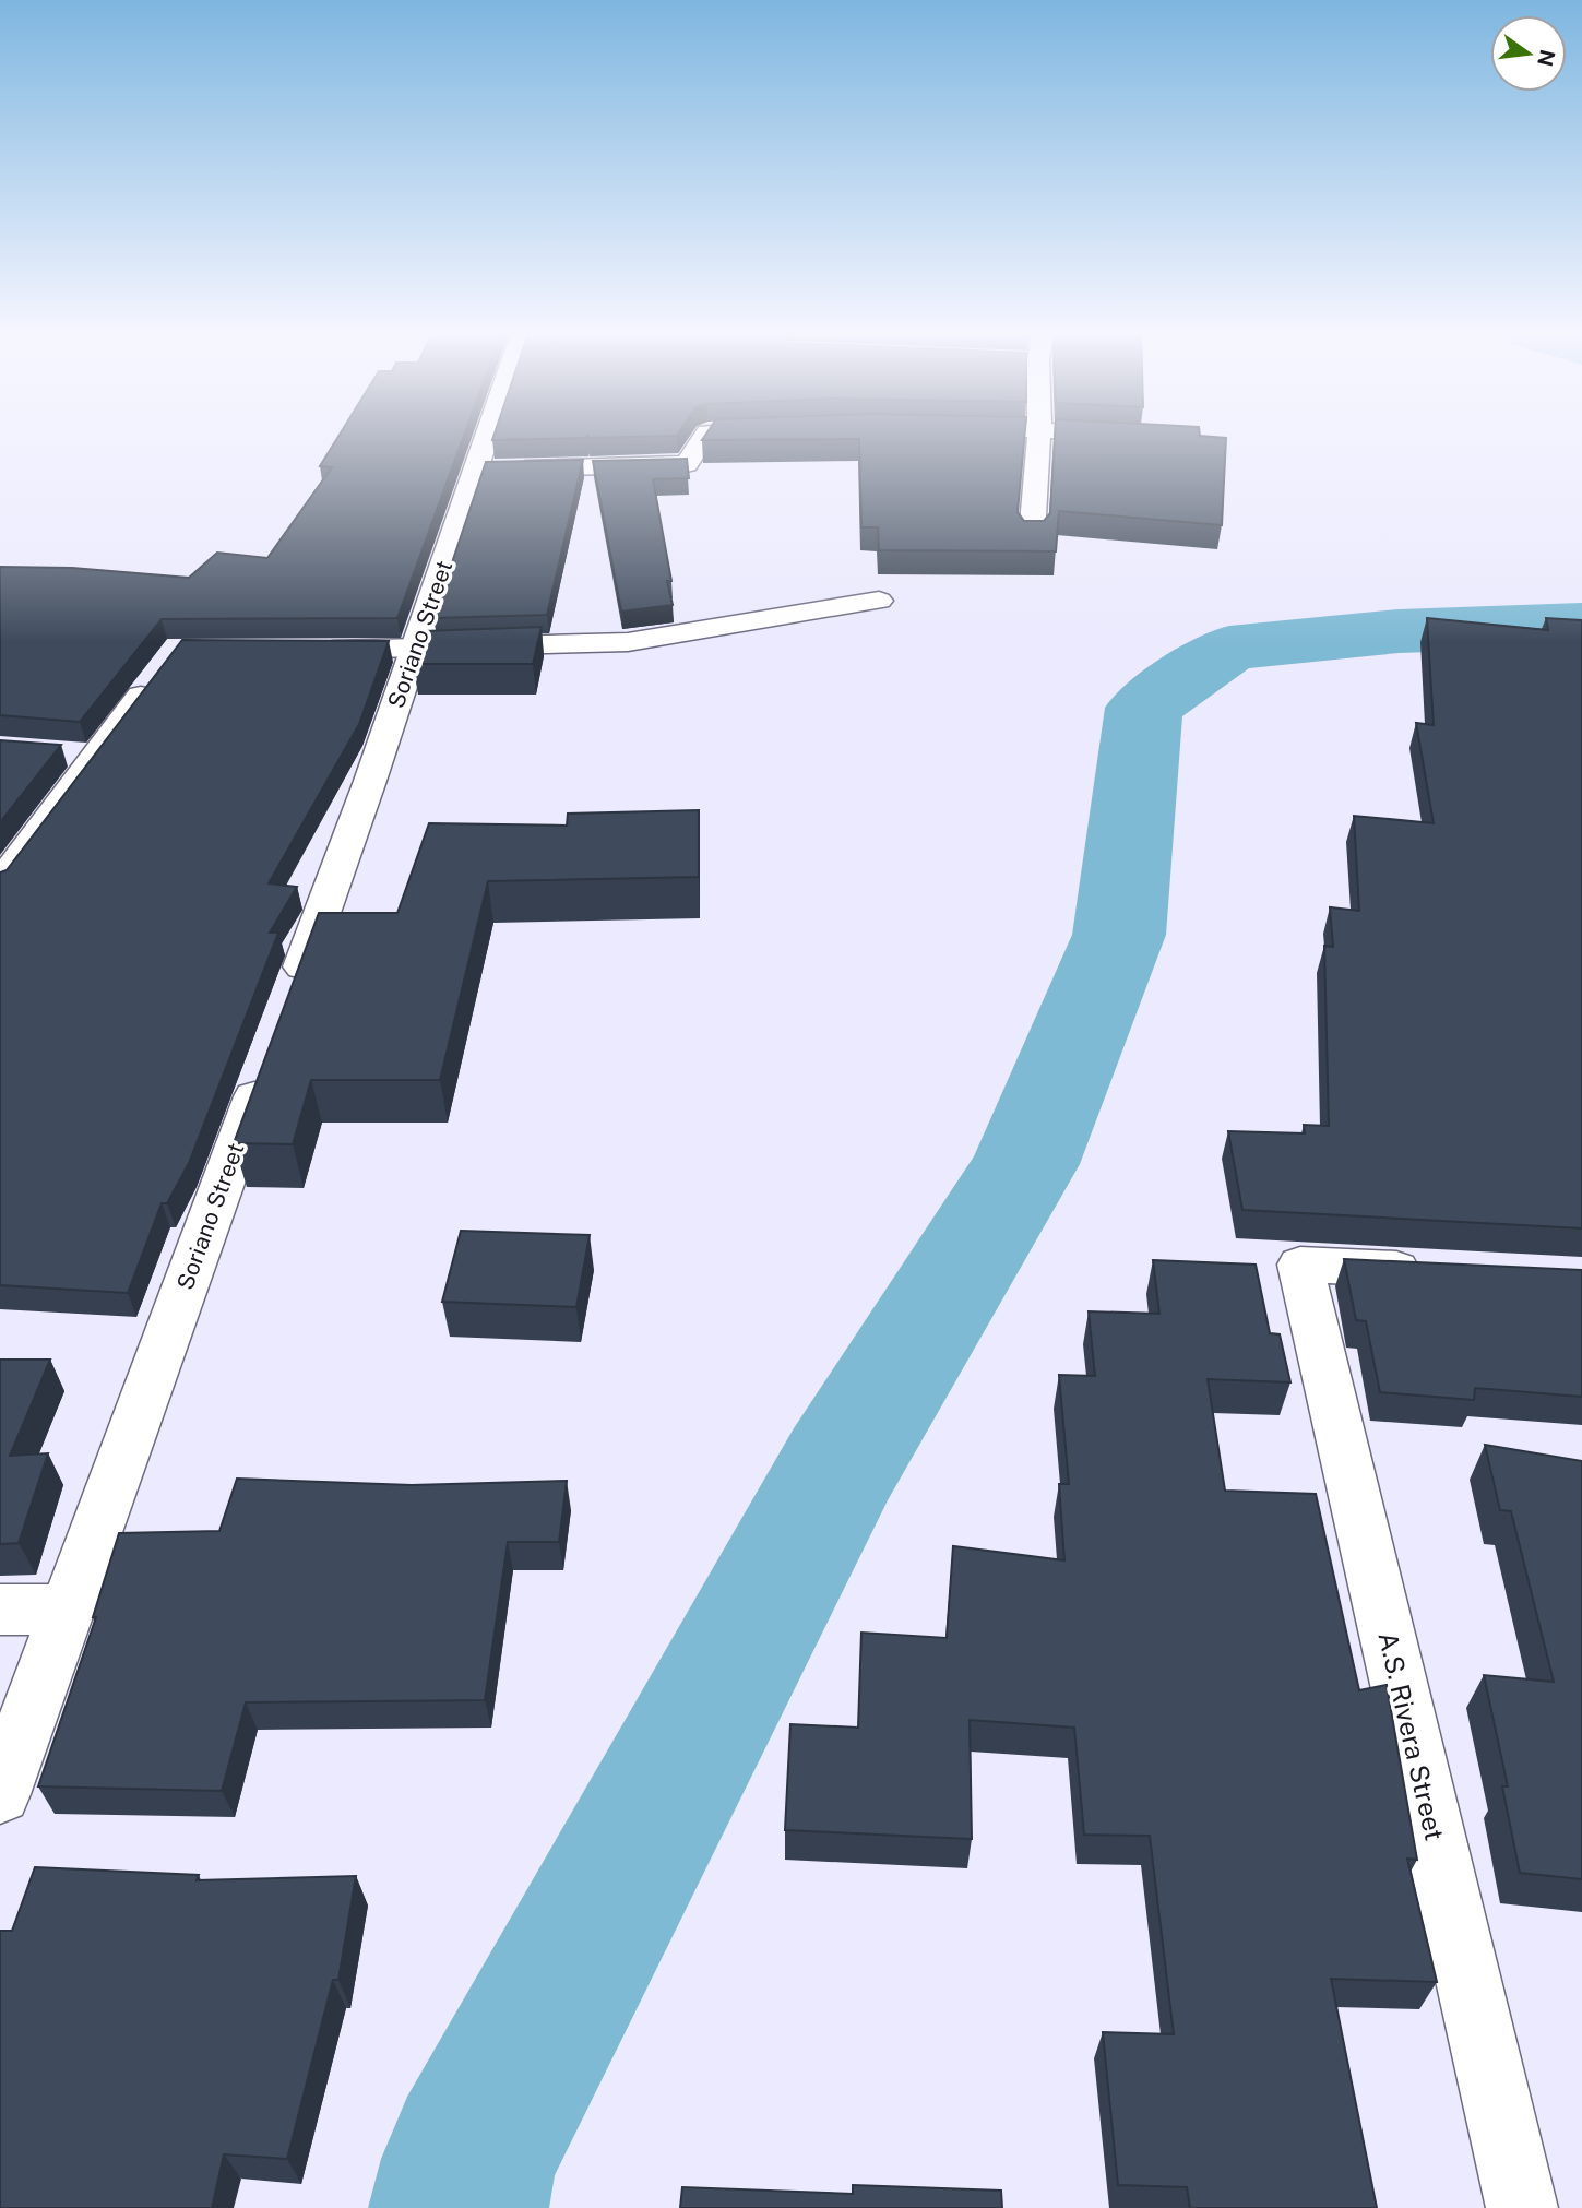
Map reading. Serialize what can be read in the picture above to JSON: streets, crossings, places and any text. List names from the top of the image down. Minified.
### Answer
{"streets":{"street":["Soriano Street","A.S. Rivera Street"]},"north":"right"}
